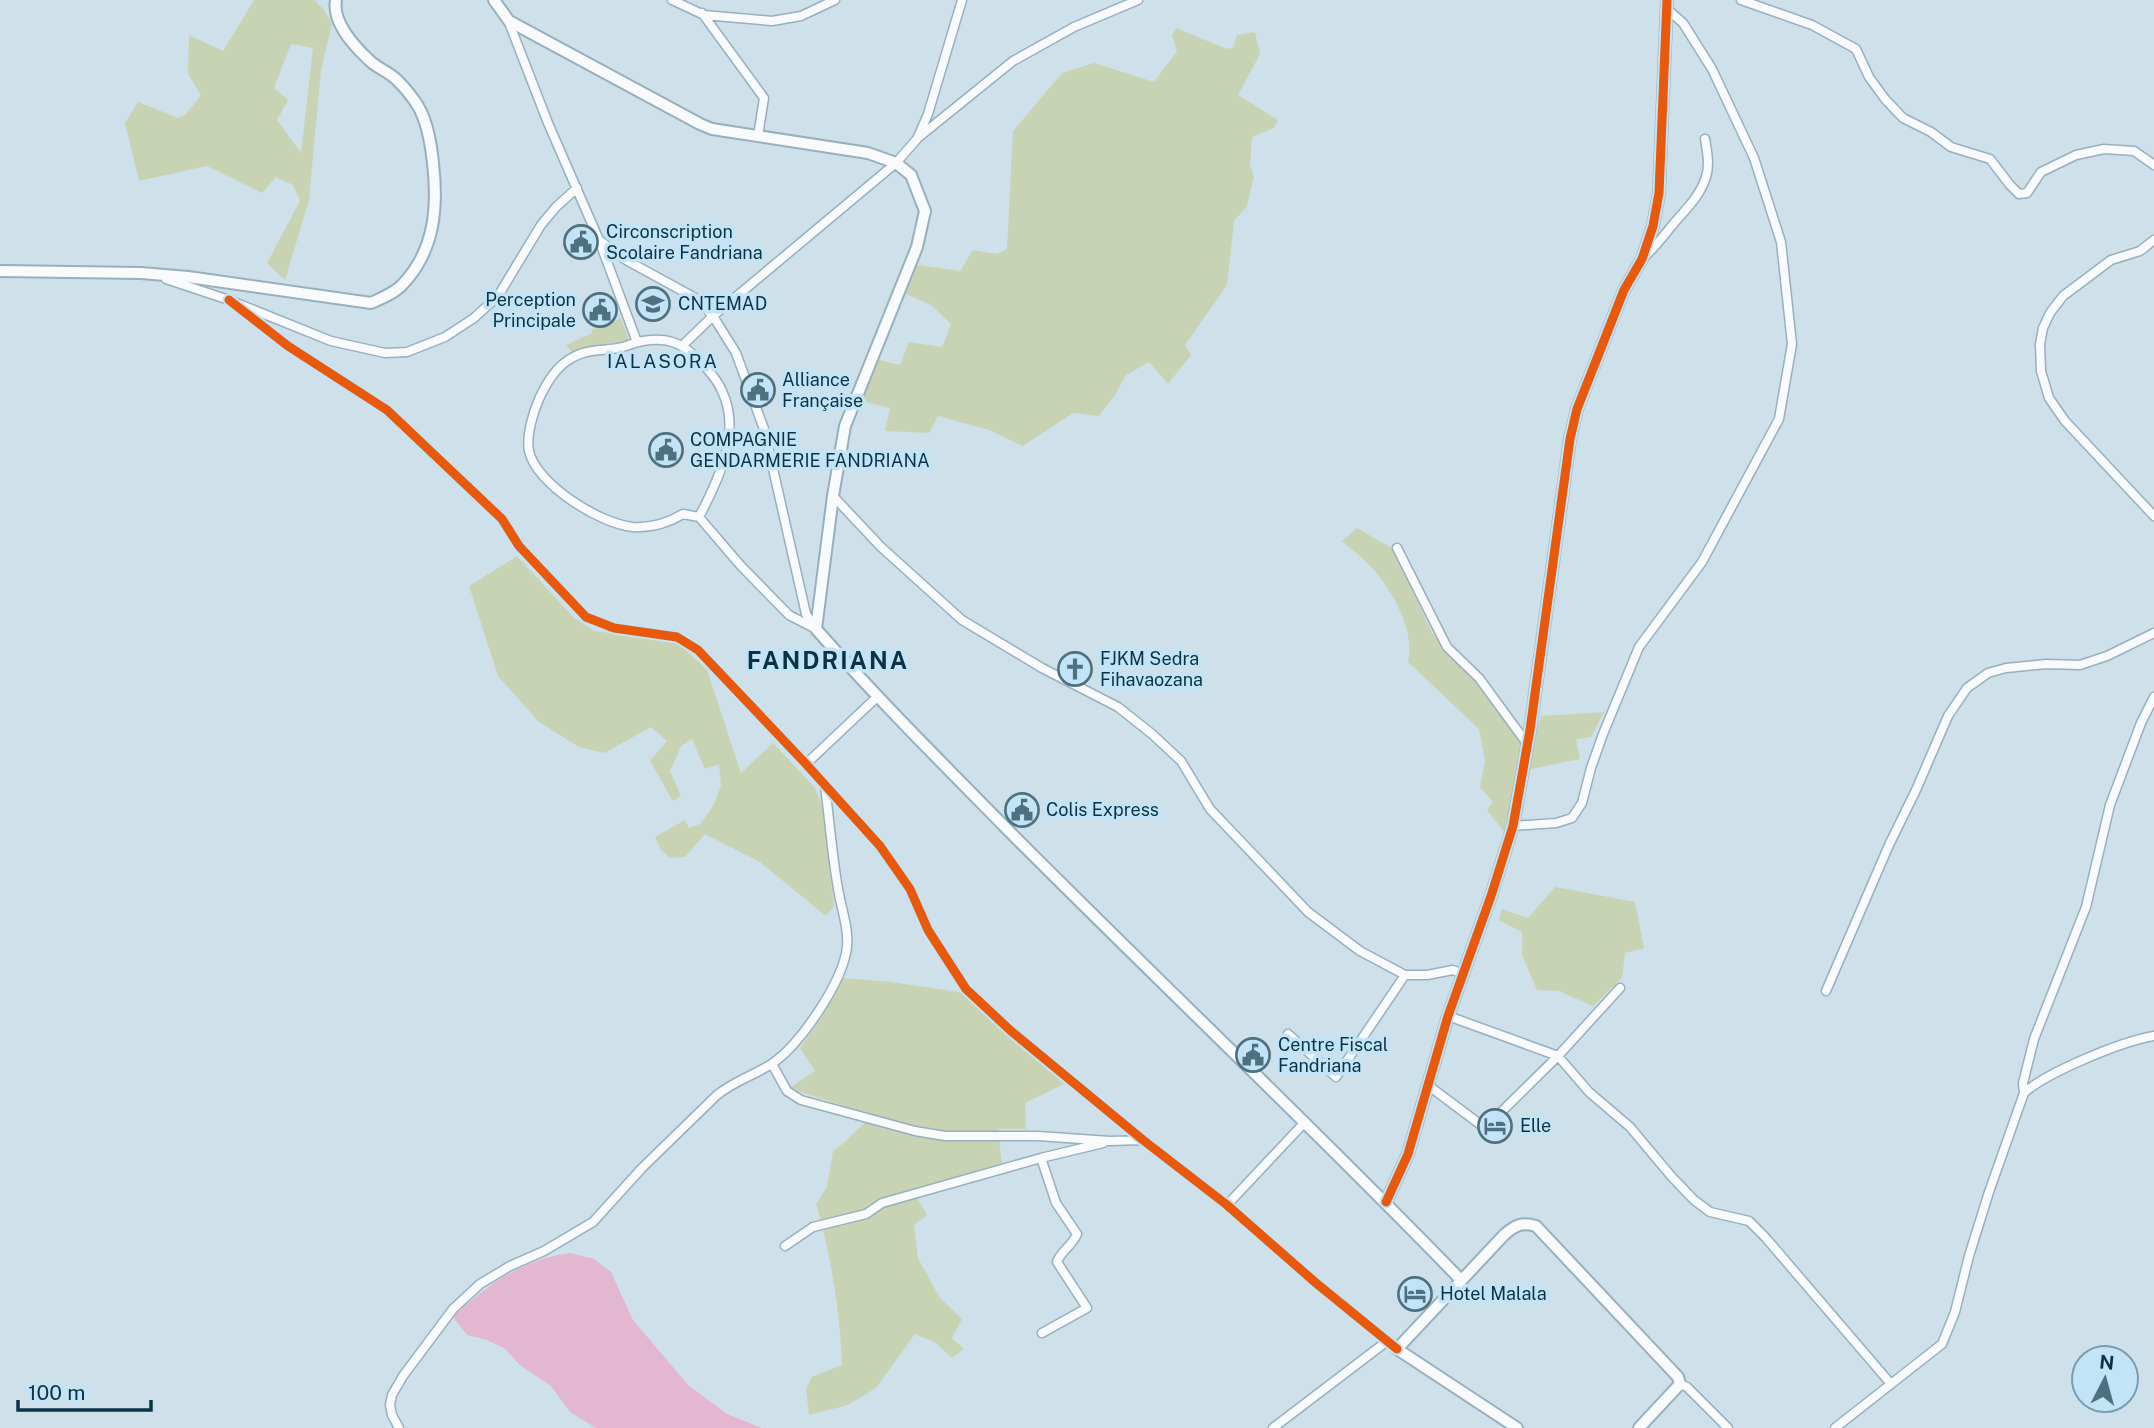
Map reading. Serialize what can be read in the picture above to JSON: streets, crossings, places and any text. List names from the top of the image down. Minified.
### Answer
{"districts":["IALASORA","FANDRIANA"],"places":{"public building":["Circonscription Scolaire Fandriana","Perception Principale","Alliance Française","COMPAGNIE GENDARMERIE FANDRIANA","Colis Express","Centre Fiscal Fandriana"],"school or university":["CNTEMAD"],"church":["FJKM Sedra Fihavaozana"],"hotel":["Elle","Hotel Malala"]},"scale_bar":"100 m","north":"top"}
